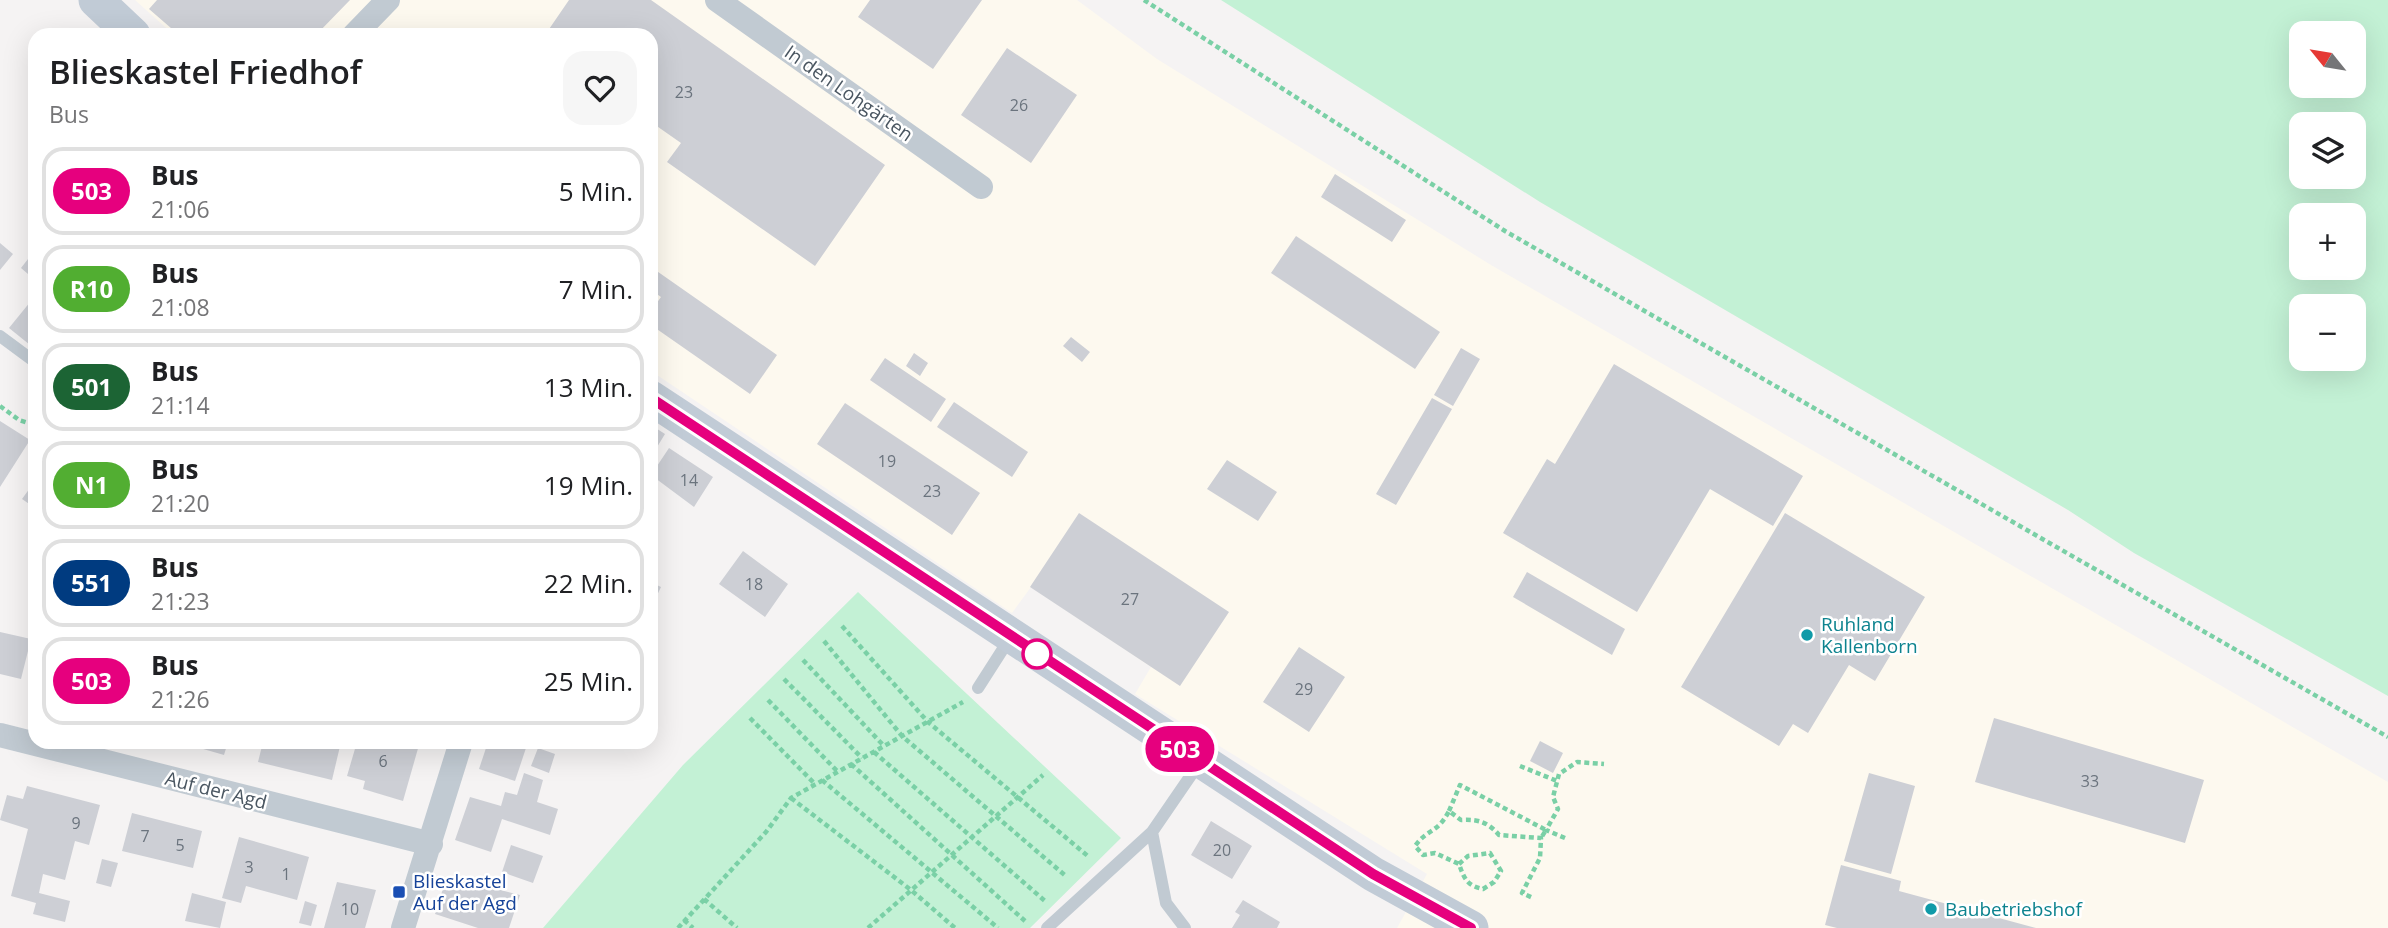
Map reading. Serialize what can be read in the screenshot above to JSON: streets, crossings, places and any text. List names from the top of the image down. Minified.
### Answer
{"streets":{"street":["In den Lohgärten","Auf der Agd"]},"places":{"other":["Ruhland Kallenborn","Baubetriebshof"],"transit":["Blieskastel Auf der Agd"]},"lines":["bus line 503"],"house_numbers":["23","26","19","14","23","18","27","29","6","33","9","7","5","20","3","1","10"],"north":"top left","page":{"on_map":"503","map_buttons":["+","−"],"heading":["Blieskastel Friedhof","Bus"],"list":[{"mark":"503","name":"Bus","note":"21:06","value":"5 Min."},{"mark":"R10","name":"Bus","note":"21:08","value":"7 Min."},{"mark":"501","name":"Bus","note":"21:14","value":"13 Min."},{"mark":"N1","name":"Bus","note":"21:20","value":"19 Min."},{"mark":"551","name":"Bus","note":"21:23","value":"22 Min."},{"mark":"503","name":"Bus","note":"21:26","value":"25 Min."}]}}
